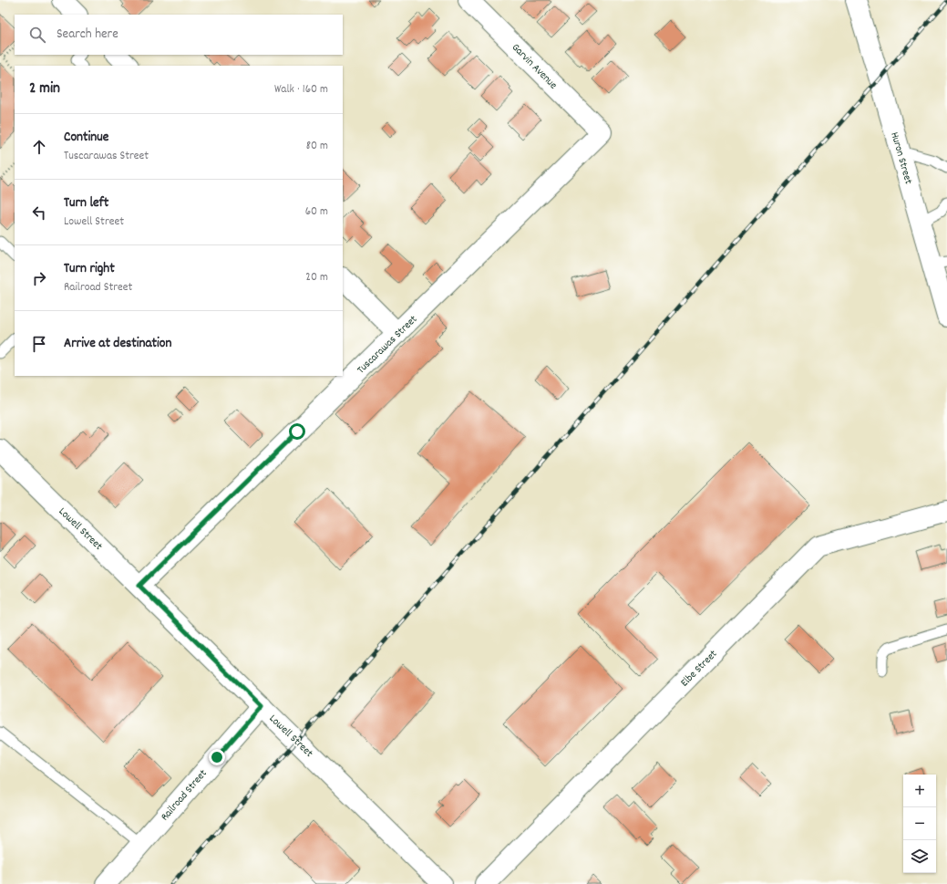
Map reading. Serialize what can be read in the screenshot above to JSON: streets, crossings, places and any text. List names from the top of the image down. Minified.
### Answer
{"streets":{"street":["Garvin Avenue","Huron Street","Tuscarawas Street","Lowell Street","Elbe Street","Railroad Street"]},"crossings":[["Garvin Avenue","Tuscarawas Street"],["Tuscarawas Street","Lowell Street"],["Lowell Street","Railroad Street"]],"page":{"search":"Search here","heading":["2 min","Walk · 160 m"],"list":[["Continue","Tuscarawas Street","80 m"],["Turn left","Lowell Street","60 m"],["Turn right","Railroad Street","20 m"],"Arrive at destination"],"map_buttons":["+","−"]}}
